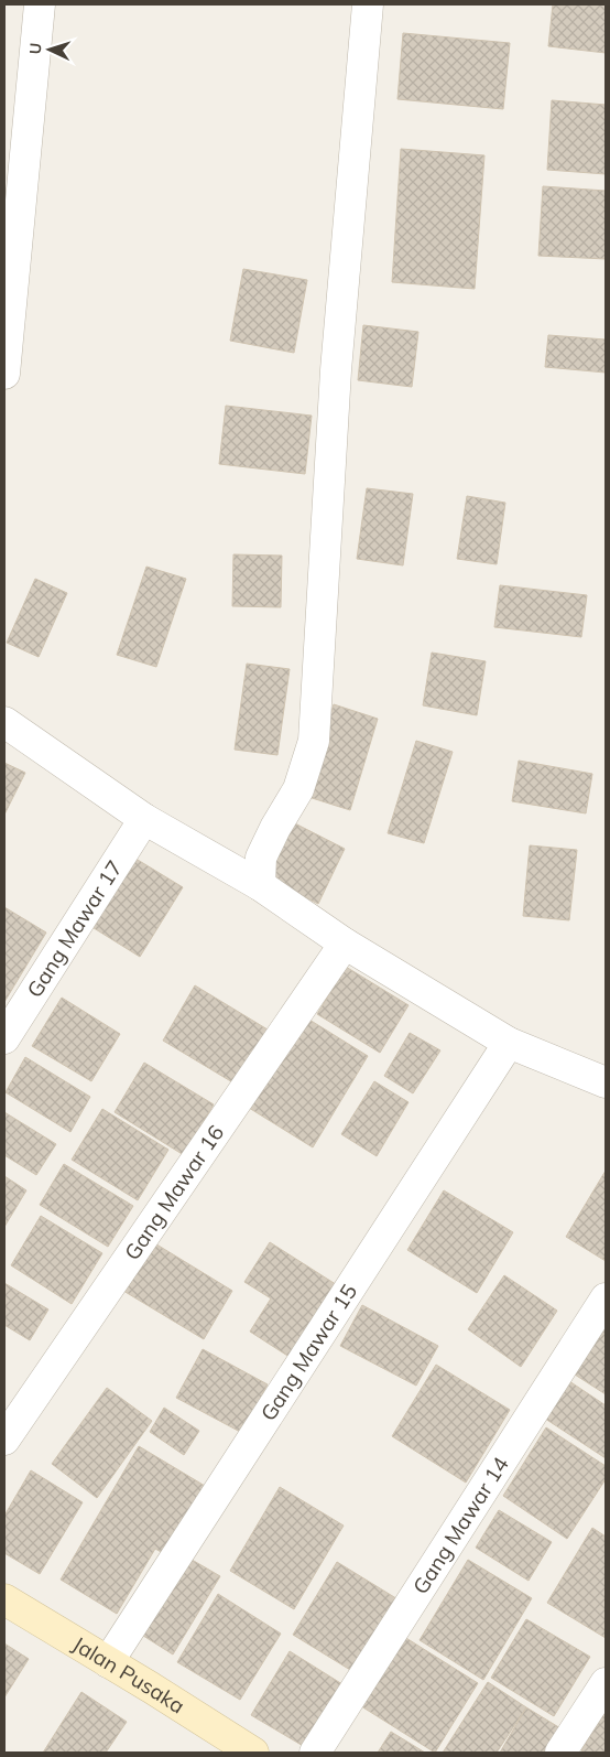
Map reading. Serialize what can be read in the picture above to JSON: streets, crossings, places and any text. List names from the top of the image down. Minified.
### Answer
{"streets":{"main road":["Jalan Pusaka"],"street":["Gang Mawar 17","Gang Mawar 16","Gang Mawar 15","Gang Mawar 14"]},"crossings":[["Gang Mawar 15","Jalan Pusaka"]],"north":"left"}
